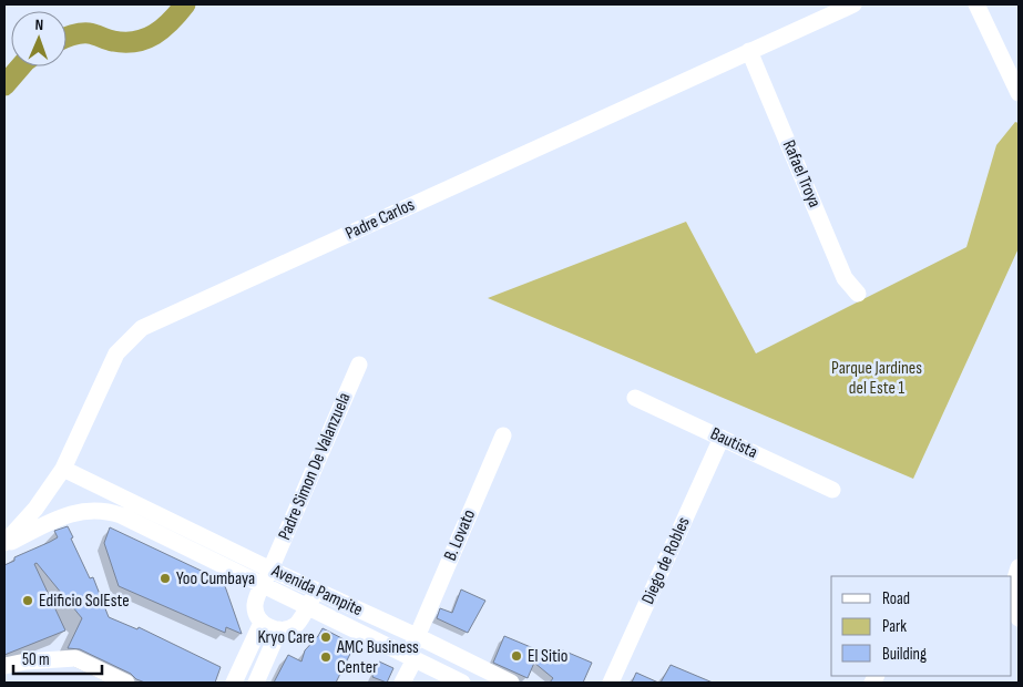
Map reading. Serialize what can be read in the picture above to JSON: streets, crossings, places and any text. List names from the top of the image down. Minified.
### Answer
{"streets":{"street":["Rafael Troya","Padre Carlos","Bautista","Padre Simon De Valanzuela","B. Lovato","Diego de Robles","Avenida Pampite"]},"crossings":[["Rafael Troya","Padre Carlos"],["Padre Carlos","Avenida Pampite"],["Bautista","Diego de Robles"],["Padre Simon De Valanzuela","Avenida Pampite"],["B. Lovato","Avenida Pampite"]],"parks":["Parque Jardines del Este 1"],"places":["Yoo Cumbaya","Edificio SolEste","Kryo Care","El Sitio","AMC Business Center"],"legend":["Road","Park","Building"],"scale_bar":"50 m","north":"top"}
